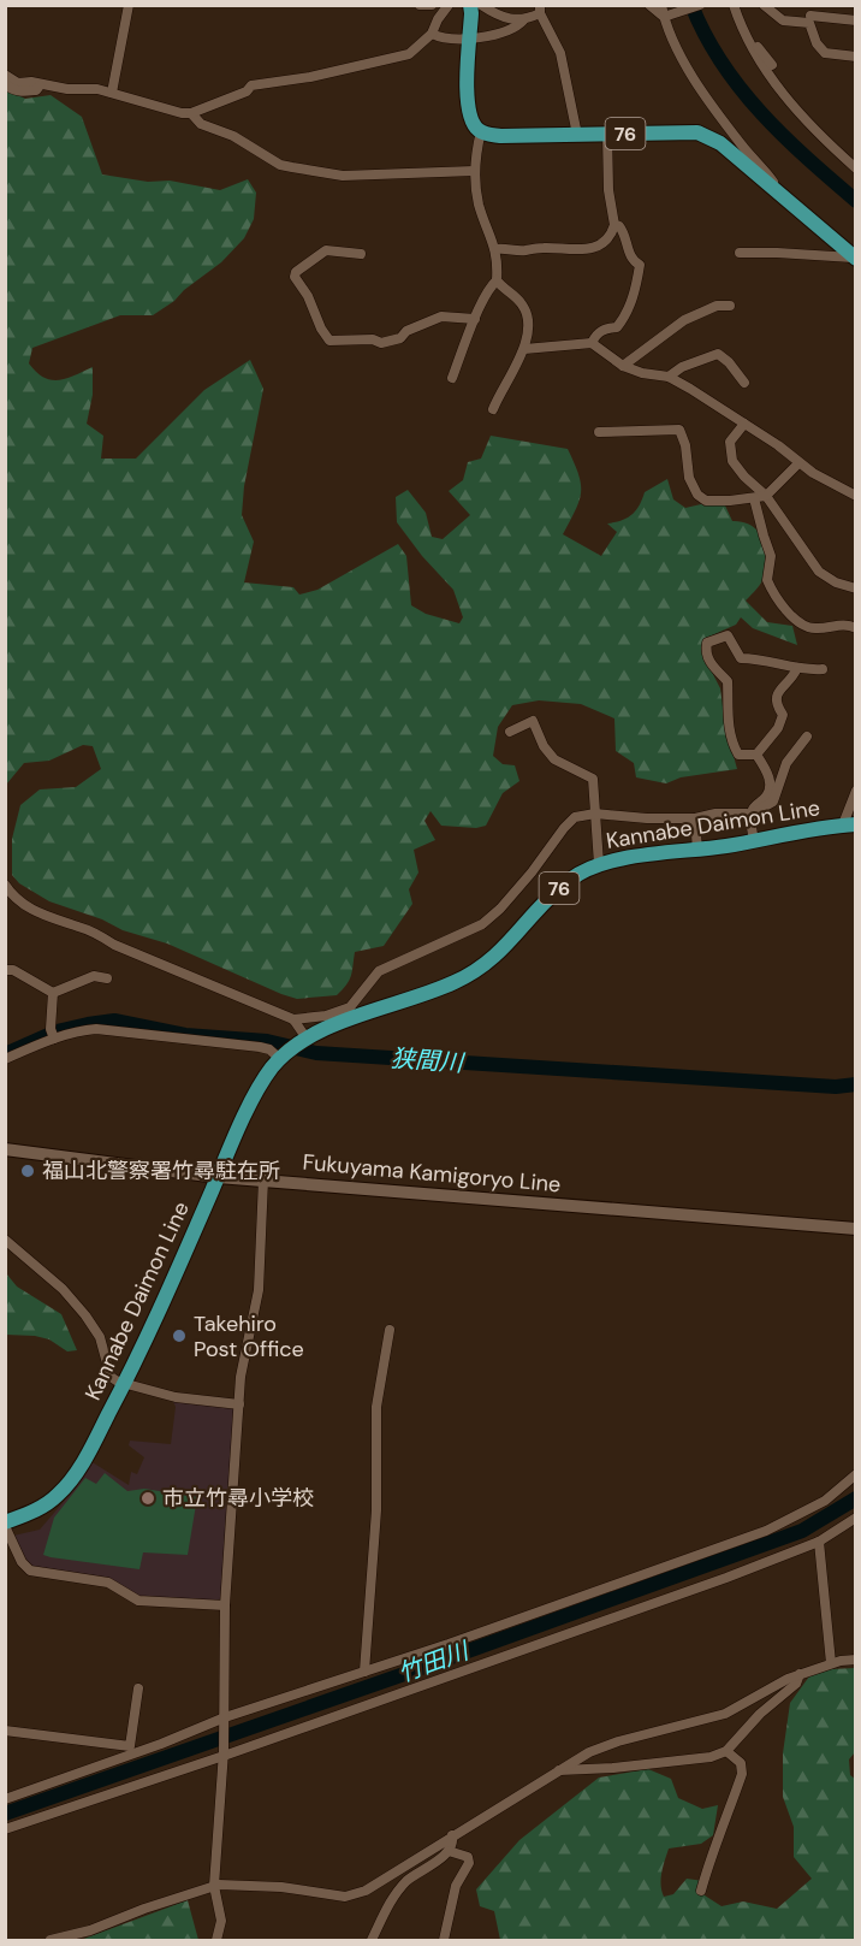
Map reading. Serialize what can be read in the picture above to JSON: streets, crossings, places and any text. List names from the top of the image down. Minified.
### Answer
{"streets":{"main road":["76","Kannabe Daimon Line","Fukuyama Kamigoryo Line"]},"crossings":[["Kannabe Daimon Line","Fukuyama Kamigoryo Line"]],"water":["狭間川","竹田川"],"places":["福山北警察署竹尋駐在所","Takehiro Post Office","市立竹尋小学校"]}
